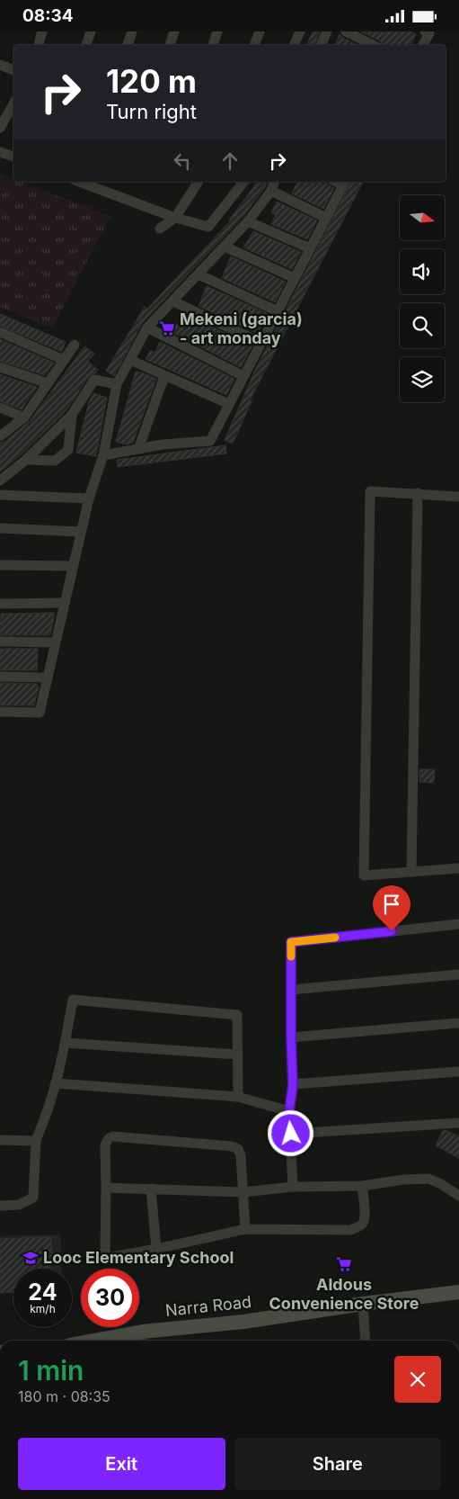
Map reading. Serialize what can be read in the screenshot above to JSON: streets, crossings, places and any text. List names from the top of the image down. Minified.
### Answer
{"streets":{"main road":["Narra Road"]},"places":{"supermarket":["Mekeni (garcia) - art monday","Aldous Convenience Store"],"school or university":["Looc Elementary School"]},"north":"right","page":{"status":"08:34","turn":["120 m","Turn right"],"speed":"24 km/h","limit":"30","heading":["1 min","180 m · 08:35"],"buttons":["Exit","Share"]}}
